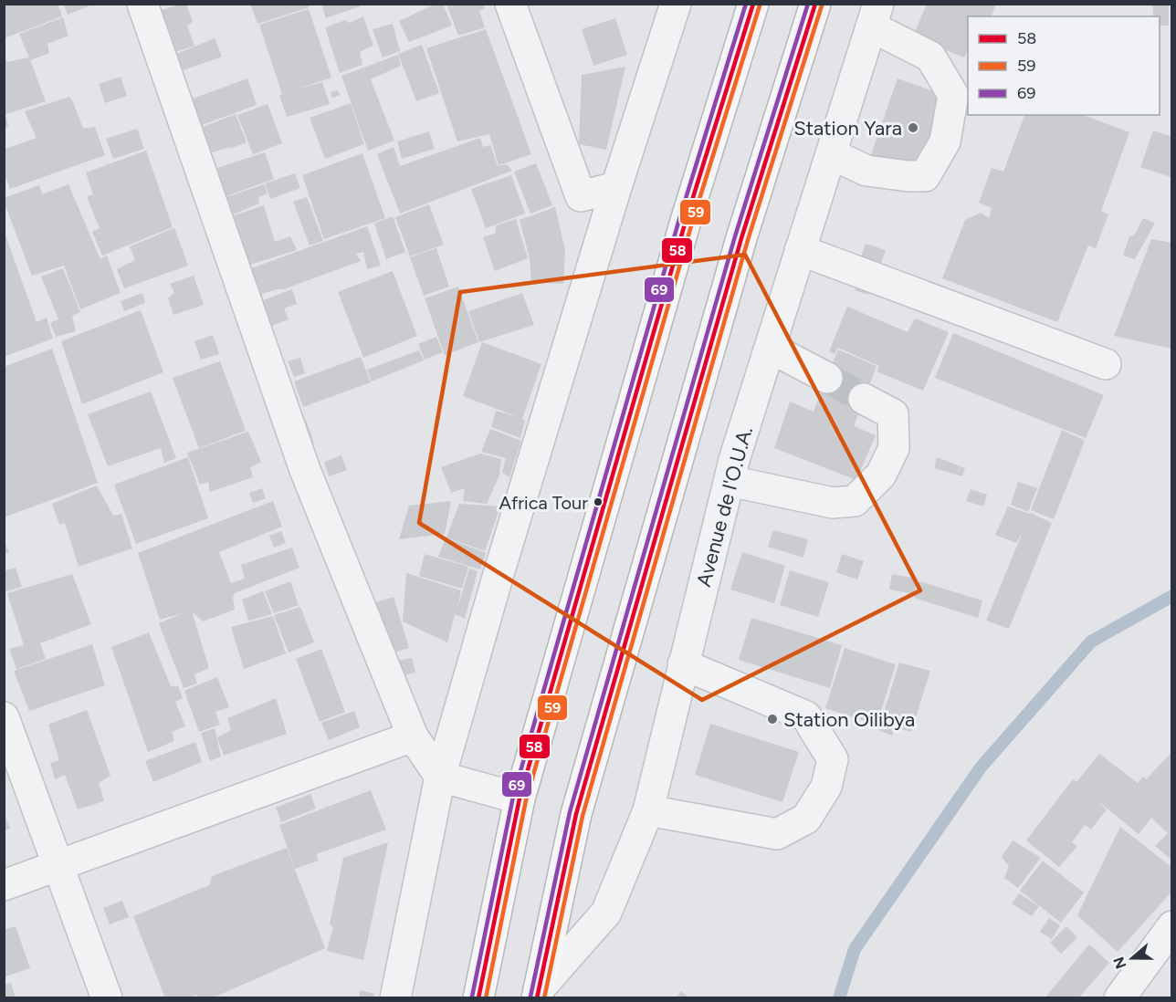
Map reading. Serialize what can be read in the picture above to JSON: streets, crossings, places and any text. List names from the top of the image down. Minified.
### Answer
{"streets":{"highway":["Avenue de l'O.U.A."]},"places":["Station Yara","Africa Tour","Station Oilibya"],"lines":["transit line 58","transit line 69","transit line 59"],"legend":["58","59","69"],"north":"left"}
